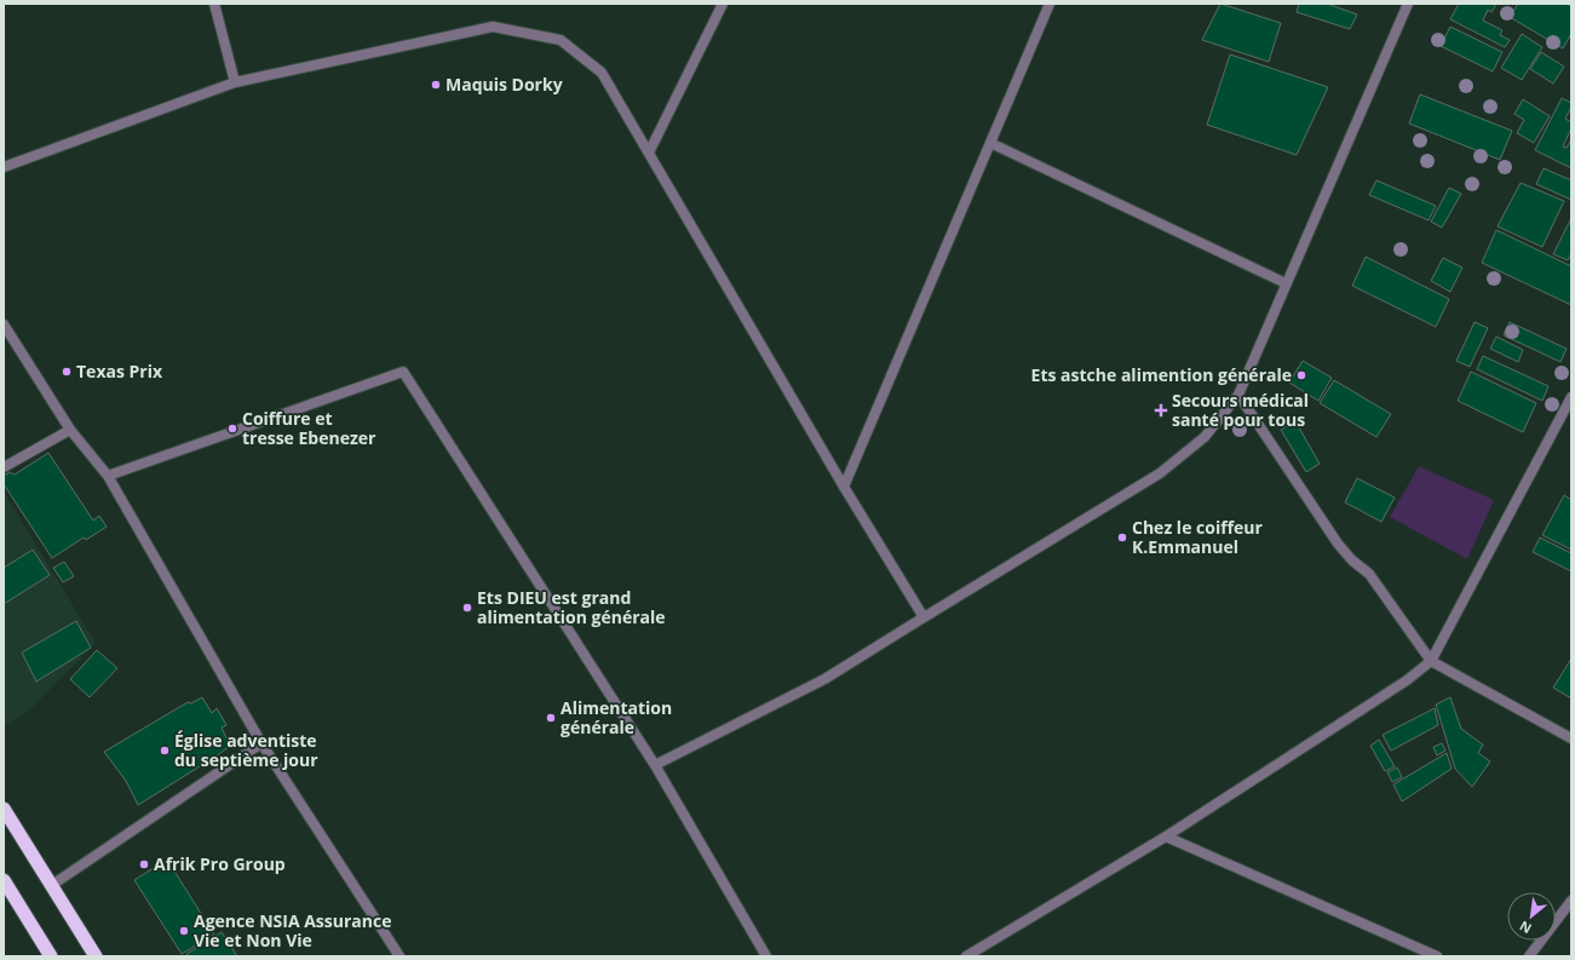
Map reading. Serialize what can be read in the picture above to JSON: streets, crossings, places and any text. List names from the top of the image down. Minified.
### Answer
{"places":{"other":["Maquis Dorky","Texas Prix","Ets astche alimention générale","Coiffure et tresse Ebenezer","Chez le coiffeur K.Emmanuel","Ets DIEU est grand alimentation générale","Alimentation générale","Église adventiste du septième jour","Afrik Pro Group","Agence NSIA Assurance Vie et Non Vie"],"health":["Secours médical santé pour tous"]},"north":"bottom left"}
